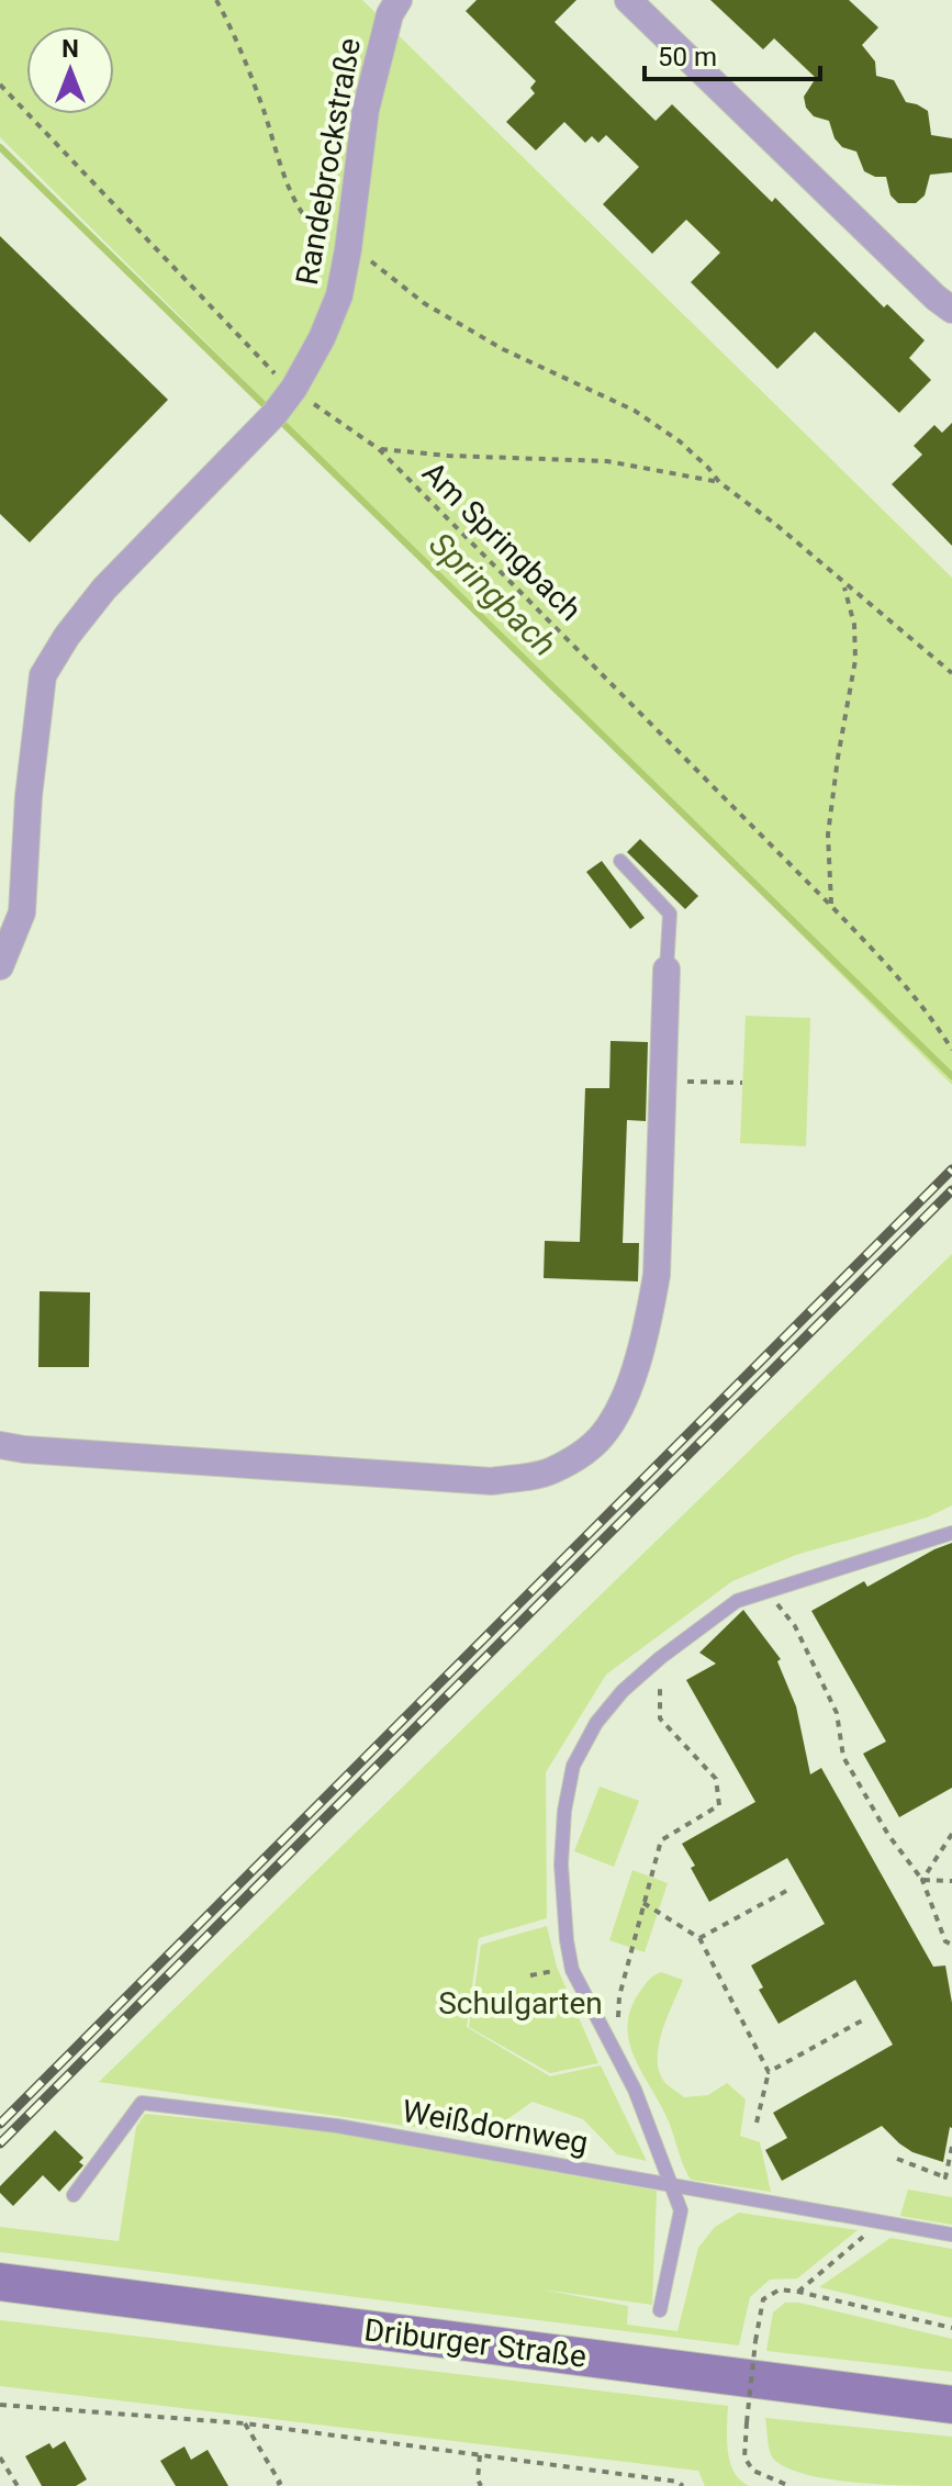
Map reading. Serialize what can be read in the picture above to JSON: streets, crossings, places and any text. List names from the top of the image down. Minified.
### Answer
{"streets":{"main road":["Driburger Straße"],"street":["Randebrockstraße"],"lane":["Weißdornweg"],"path":["Am Springbach"]},"crossings":[["Randebrockstraße","Am Springbach"]],"water":["Springbach"],"parks":["Schulgarten"],"scale_bar":"50 m","north":"top"}
